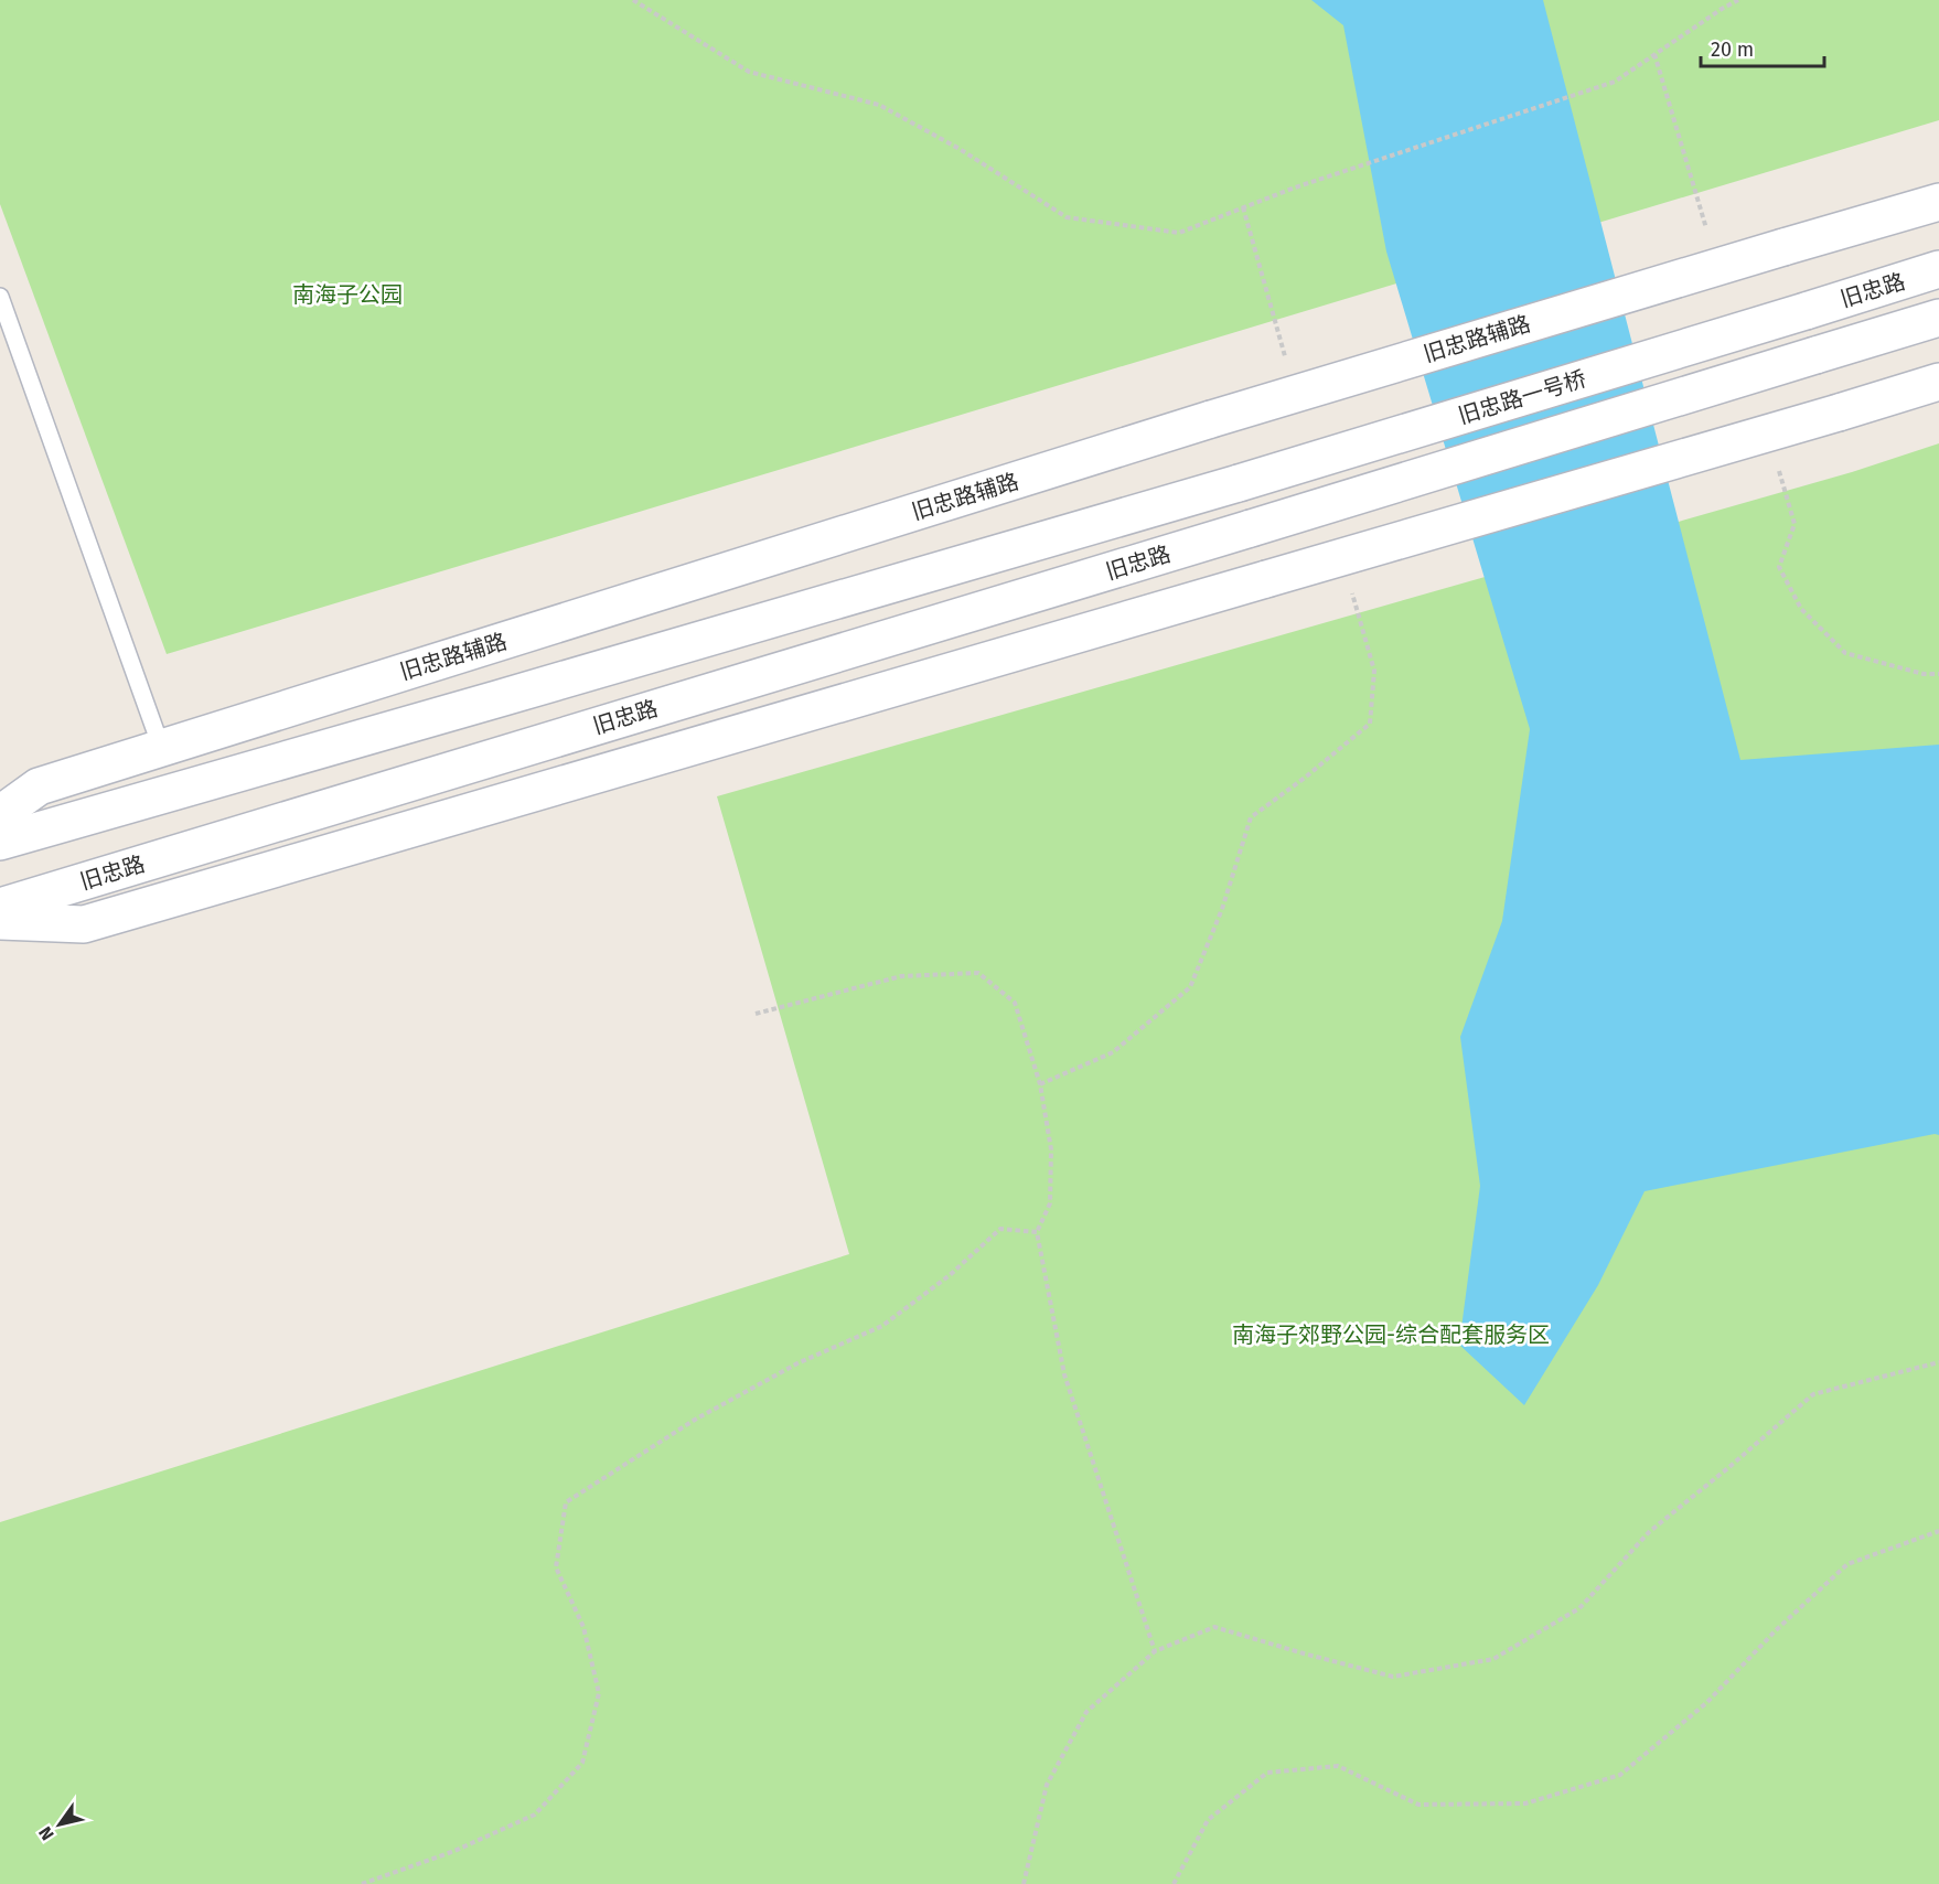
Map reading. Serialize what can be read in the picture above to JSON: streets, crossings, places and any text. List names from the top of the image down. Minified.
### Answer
{"streets":{"street":["旧忠路","旧忠路辅路","旧忠路一号桥"]},"crossings":[["旧忠路","旧忠路一号桥"]],"parks":["南海子公园","南海子郊野公园-综合配套服务区"],"scale_bar":"20 m","north":"bottom left"}
